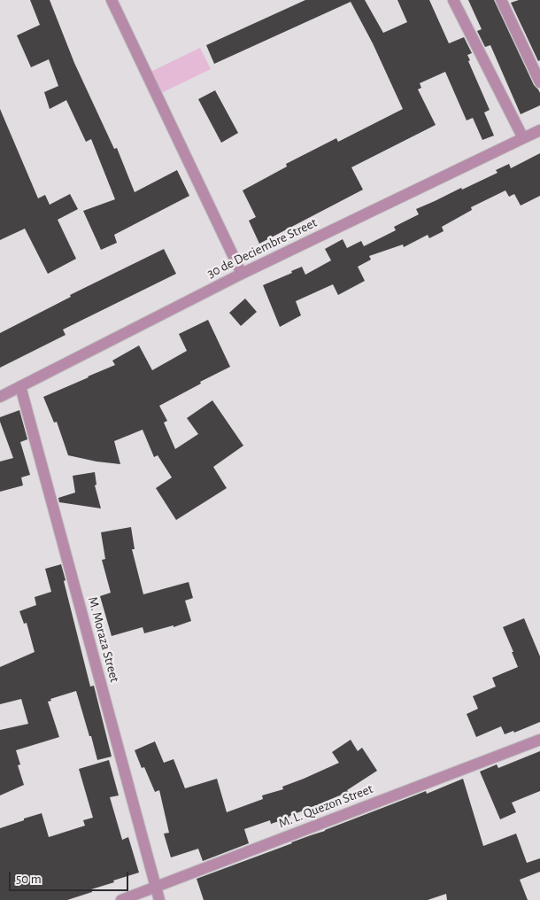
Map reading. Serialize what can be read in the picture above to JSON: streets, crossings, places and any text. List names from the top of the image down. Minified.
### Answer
{"streets":{"street":["30 de Deciembre Street","M. Moraza Street","M. L. Quezon Street"]},"crossings":[["30 de Deciembre Street","M. Moraza Street"],["M. Moraza Street","M. L. Quezon Street"]],"scale_bar":"50 m"}
